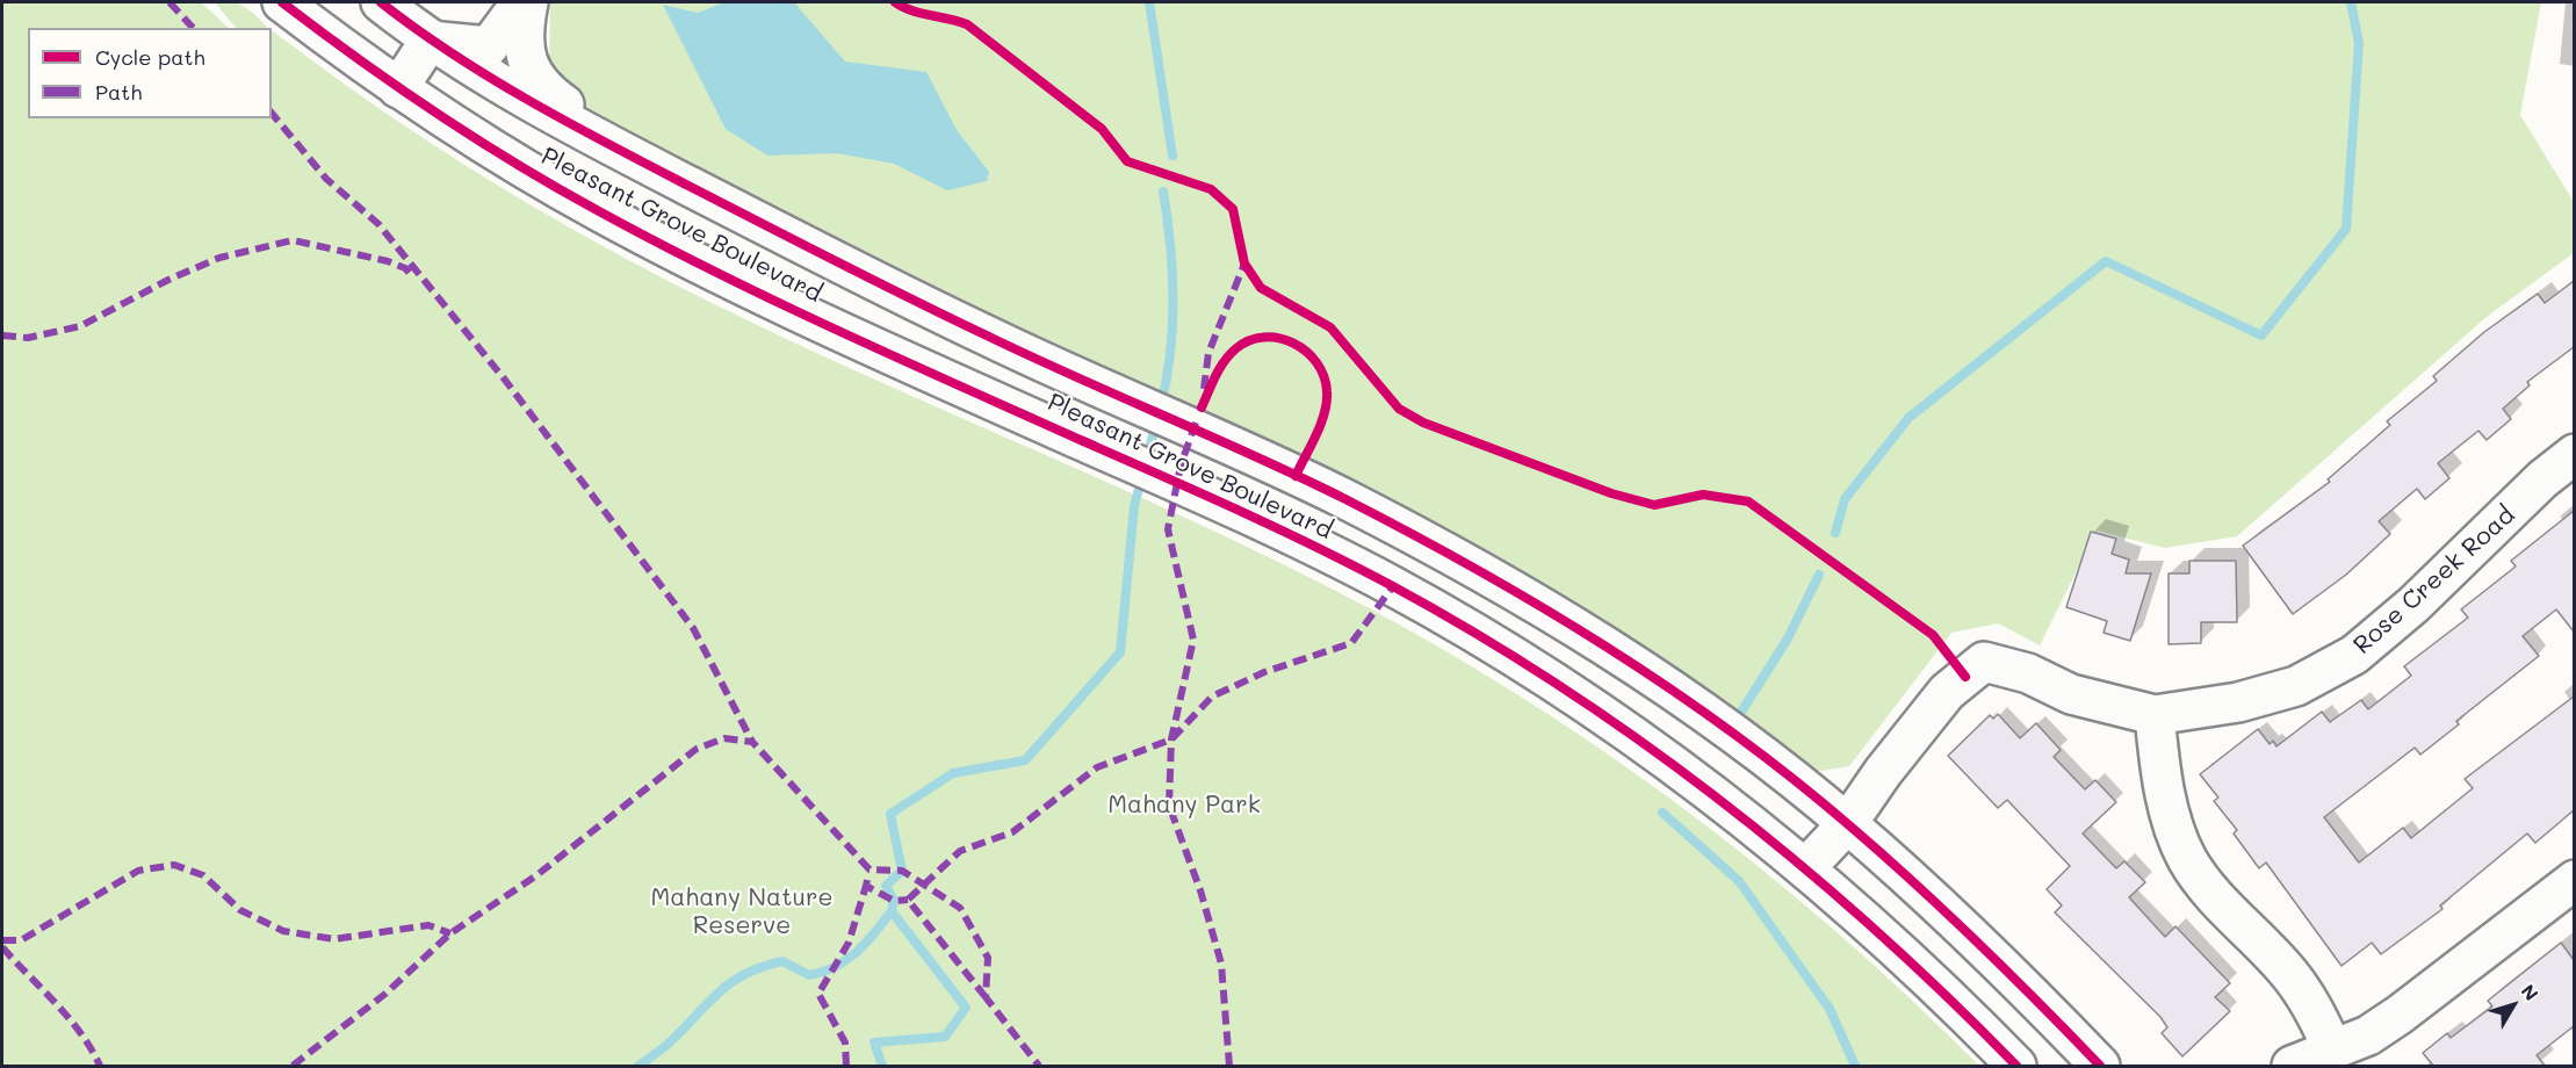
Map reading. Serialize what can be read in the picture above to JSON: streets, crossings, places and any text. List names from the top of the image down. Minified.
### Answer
{"streets":{"main road":["Pleasant Grove Boulevard","Rose Creek Road"]},"crossings":[["Pleasant Grove Boulevard","Rose Creek Road"]],"parks":["Mahany Park","Mahany Nature Reserve"],"legend":["Cycle path","Path"],"north":"top right"}
